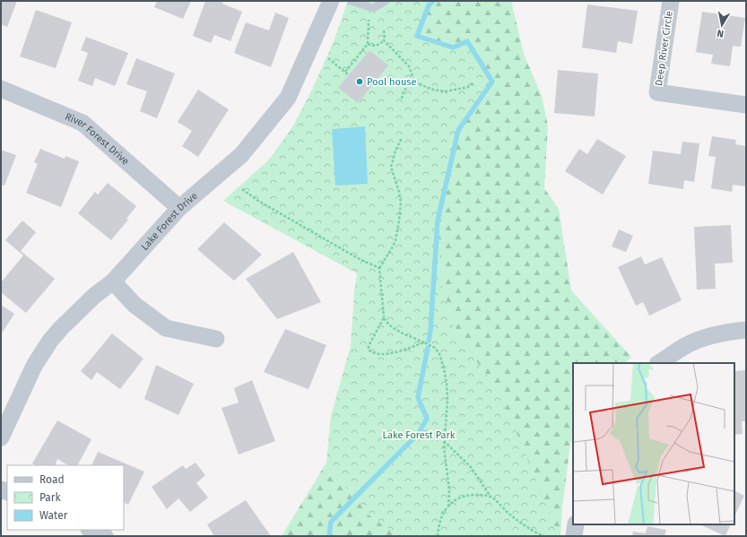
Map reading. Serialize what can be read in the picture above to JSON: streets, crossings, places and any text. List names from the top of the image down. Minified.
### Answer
{"streets":{"street":["Deep River Circle","River Forest Drive","Lake Forest Drive"]},"crossings":[["River Forest Drive","Lake Forest Drive"]],"parks":["Lake Forest Park"],"places":["Pool house"],"legend":["Road","Park","Water"],"north":"bottom"}
